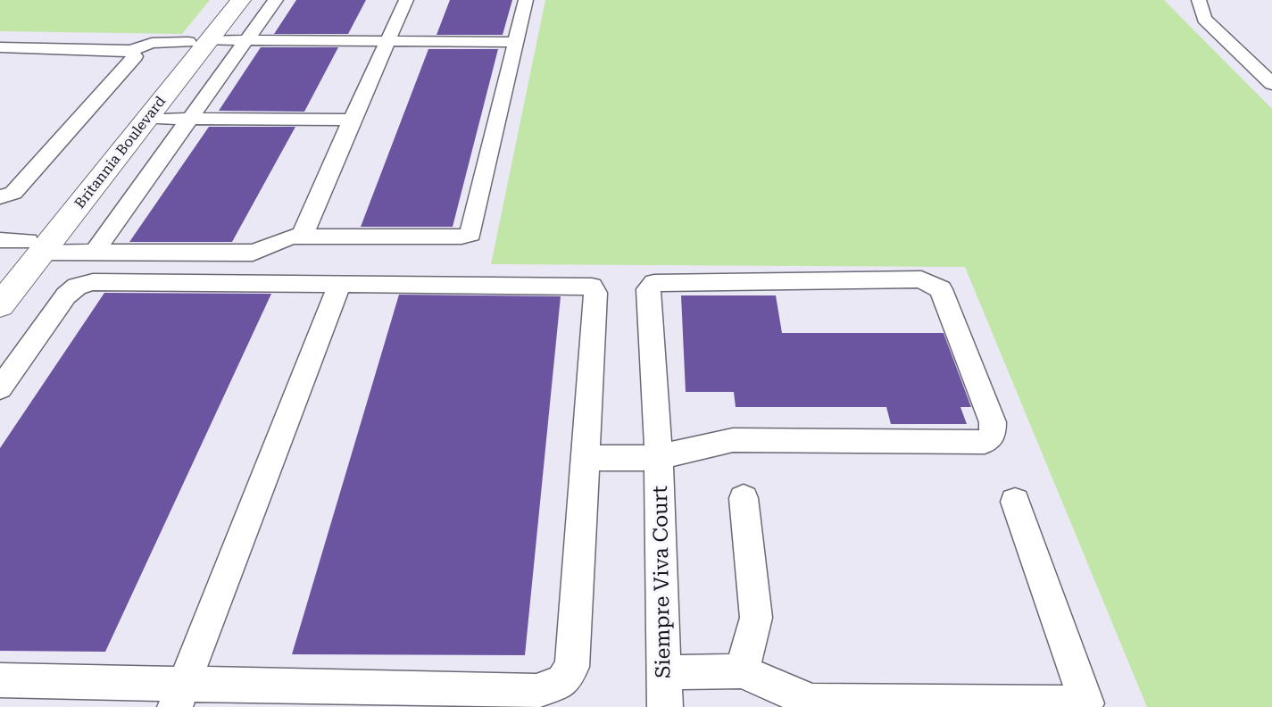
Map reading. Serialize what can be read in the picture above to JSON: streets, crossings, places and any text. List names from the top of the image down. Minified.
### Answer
{"streets":{"main road":["Britannia Boulevard"],"street":["Siempre Viva Court"]}}
